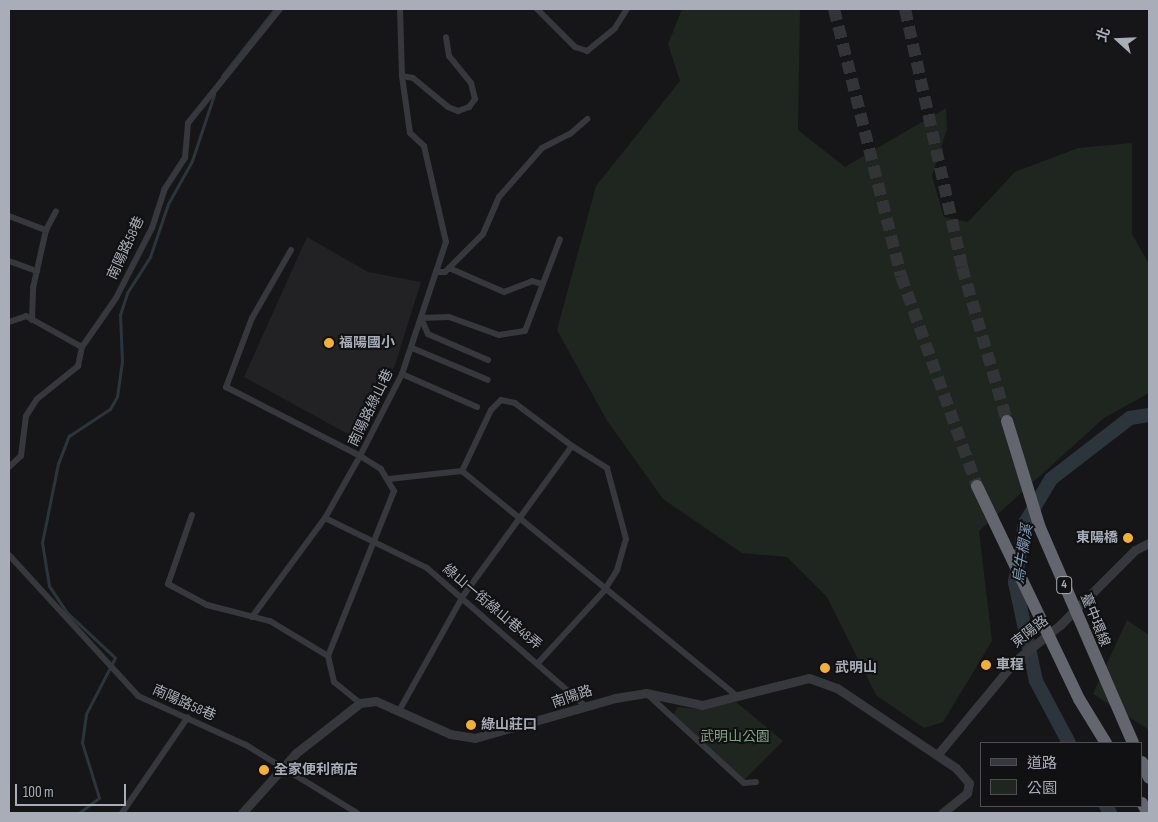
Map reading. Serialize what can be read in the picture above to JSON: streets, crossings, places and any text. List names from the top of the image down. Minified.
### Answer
{"streets":{"highway":["4","臺中環線"],"street":["南陽路58巷","南陽路綠山巷","綠山一街綠山巷48弄","東陽路","南陽路"]},"crossings":[["綠山一街綠山巷48弄","南陽路"],["東陽路","南陽路"]],"water":["烏牛欄溪"],"parks":["武明山公園"],"places":["福陽國小","東陽橋","車程","武明山","綠山莊口","全家便利商店"],"legend":["道路","公園"],"scale_bar":"100 m","north":"left"}
